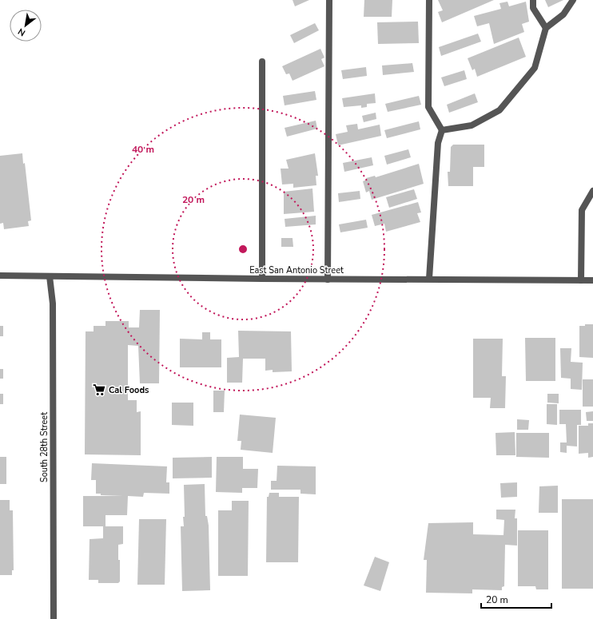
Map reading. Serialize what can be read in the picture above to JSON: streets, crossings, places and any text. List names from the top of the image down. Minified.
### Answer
{"streets":{"street":["East San Antonio Street","South 28th Street"]},"crossings":[["East San Antonio Street","South 28th Street"]],"places":{"supermarket":["Cal Foods"]},"scale_bar":"20 m","north":"bottom left","rings":["40 m","20 m"]}
